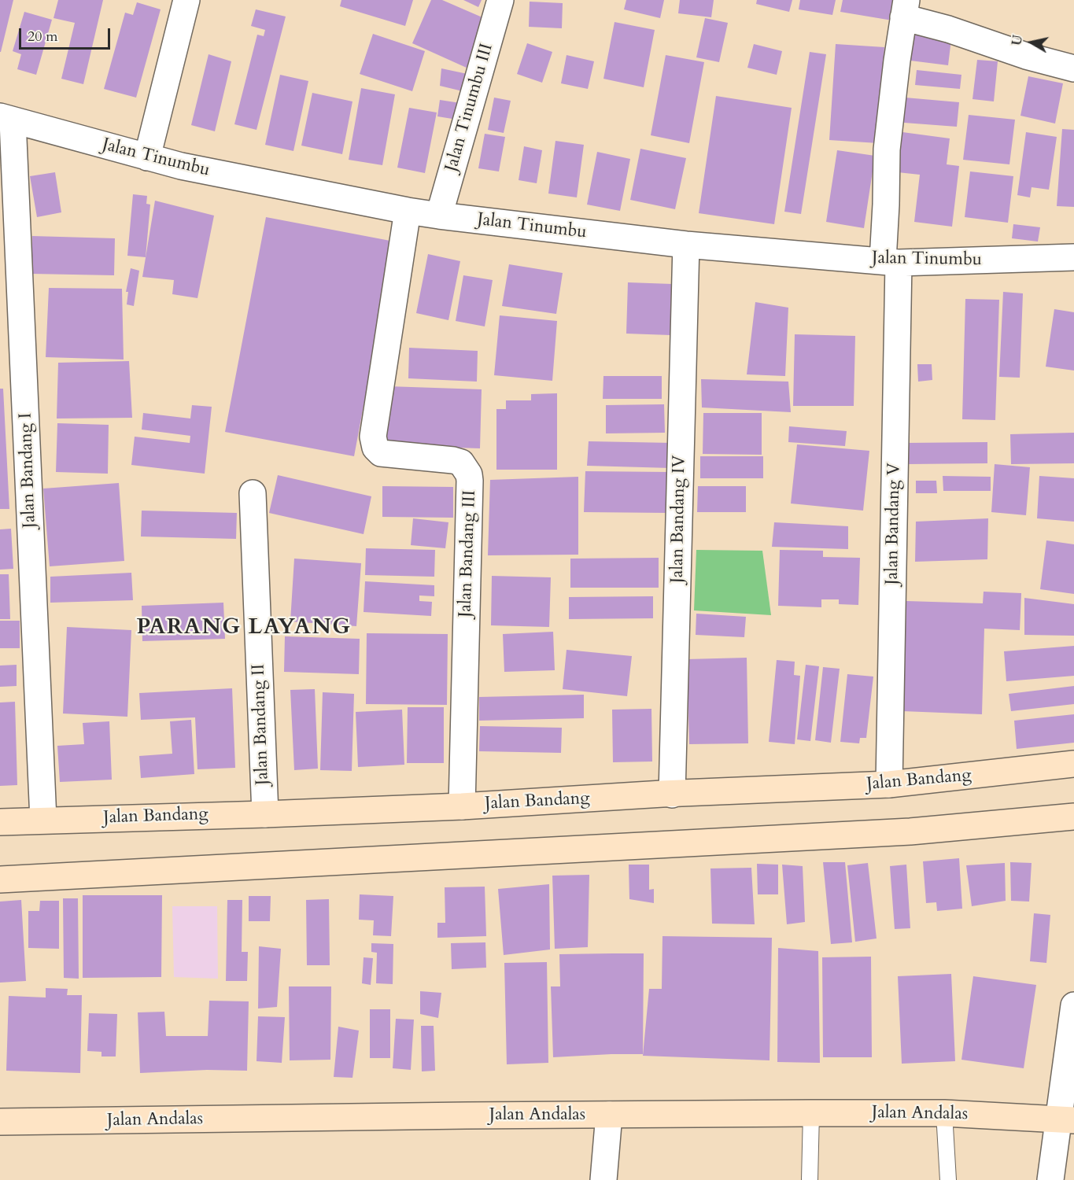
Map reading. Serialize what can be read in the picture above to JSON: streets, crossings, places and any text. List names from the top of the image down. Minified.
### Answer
{"streets":{"main road":["Jalan Bandang","Jalan Andalas"],"street":["Jalan Tinumbu III","Jalan Tinumbu","Jalan Bandang I","Jalan Bandang IV","Jalan Bandang V","Jalan Bandang III","Jalan Bandang II"]},"crossings":[["Jalan Tinumbu III","Jalan Tinumbu"],["Jalan Tinumbu","Jalan Bandang I"],["Jalan Tinumbu","Jalan Bandang IV"],["Jalan Tinumbu","Jalan Bandang V"],["Jalan Tinumbu","Jalan Bandang III"],["Jalan Bandang I","Jalan Bandang"],["Jalan Bandang IV","Jalan Bandang"],["Jalan Bandang V","Jalan Bandang"],["Jalan Bandang III","Jalan Bandang"],["Jalan Bandang II","Jalan Bandang"]],"districts":["PARANG LAYANG"],"scale_bar":"20 m","north":"left"}
